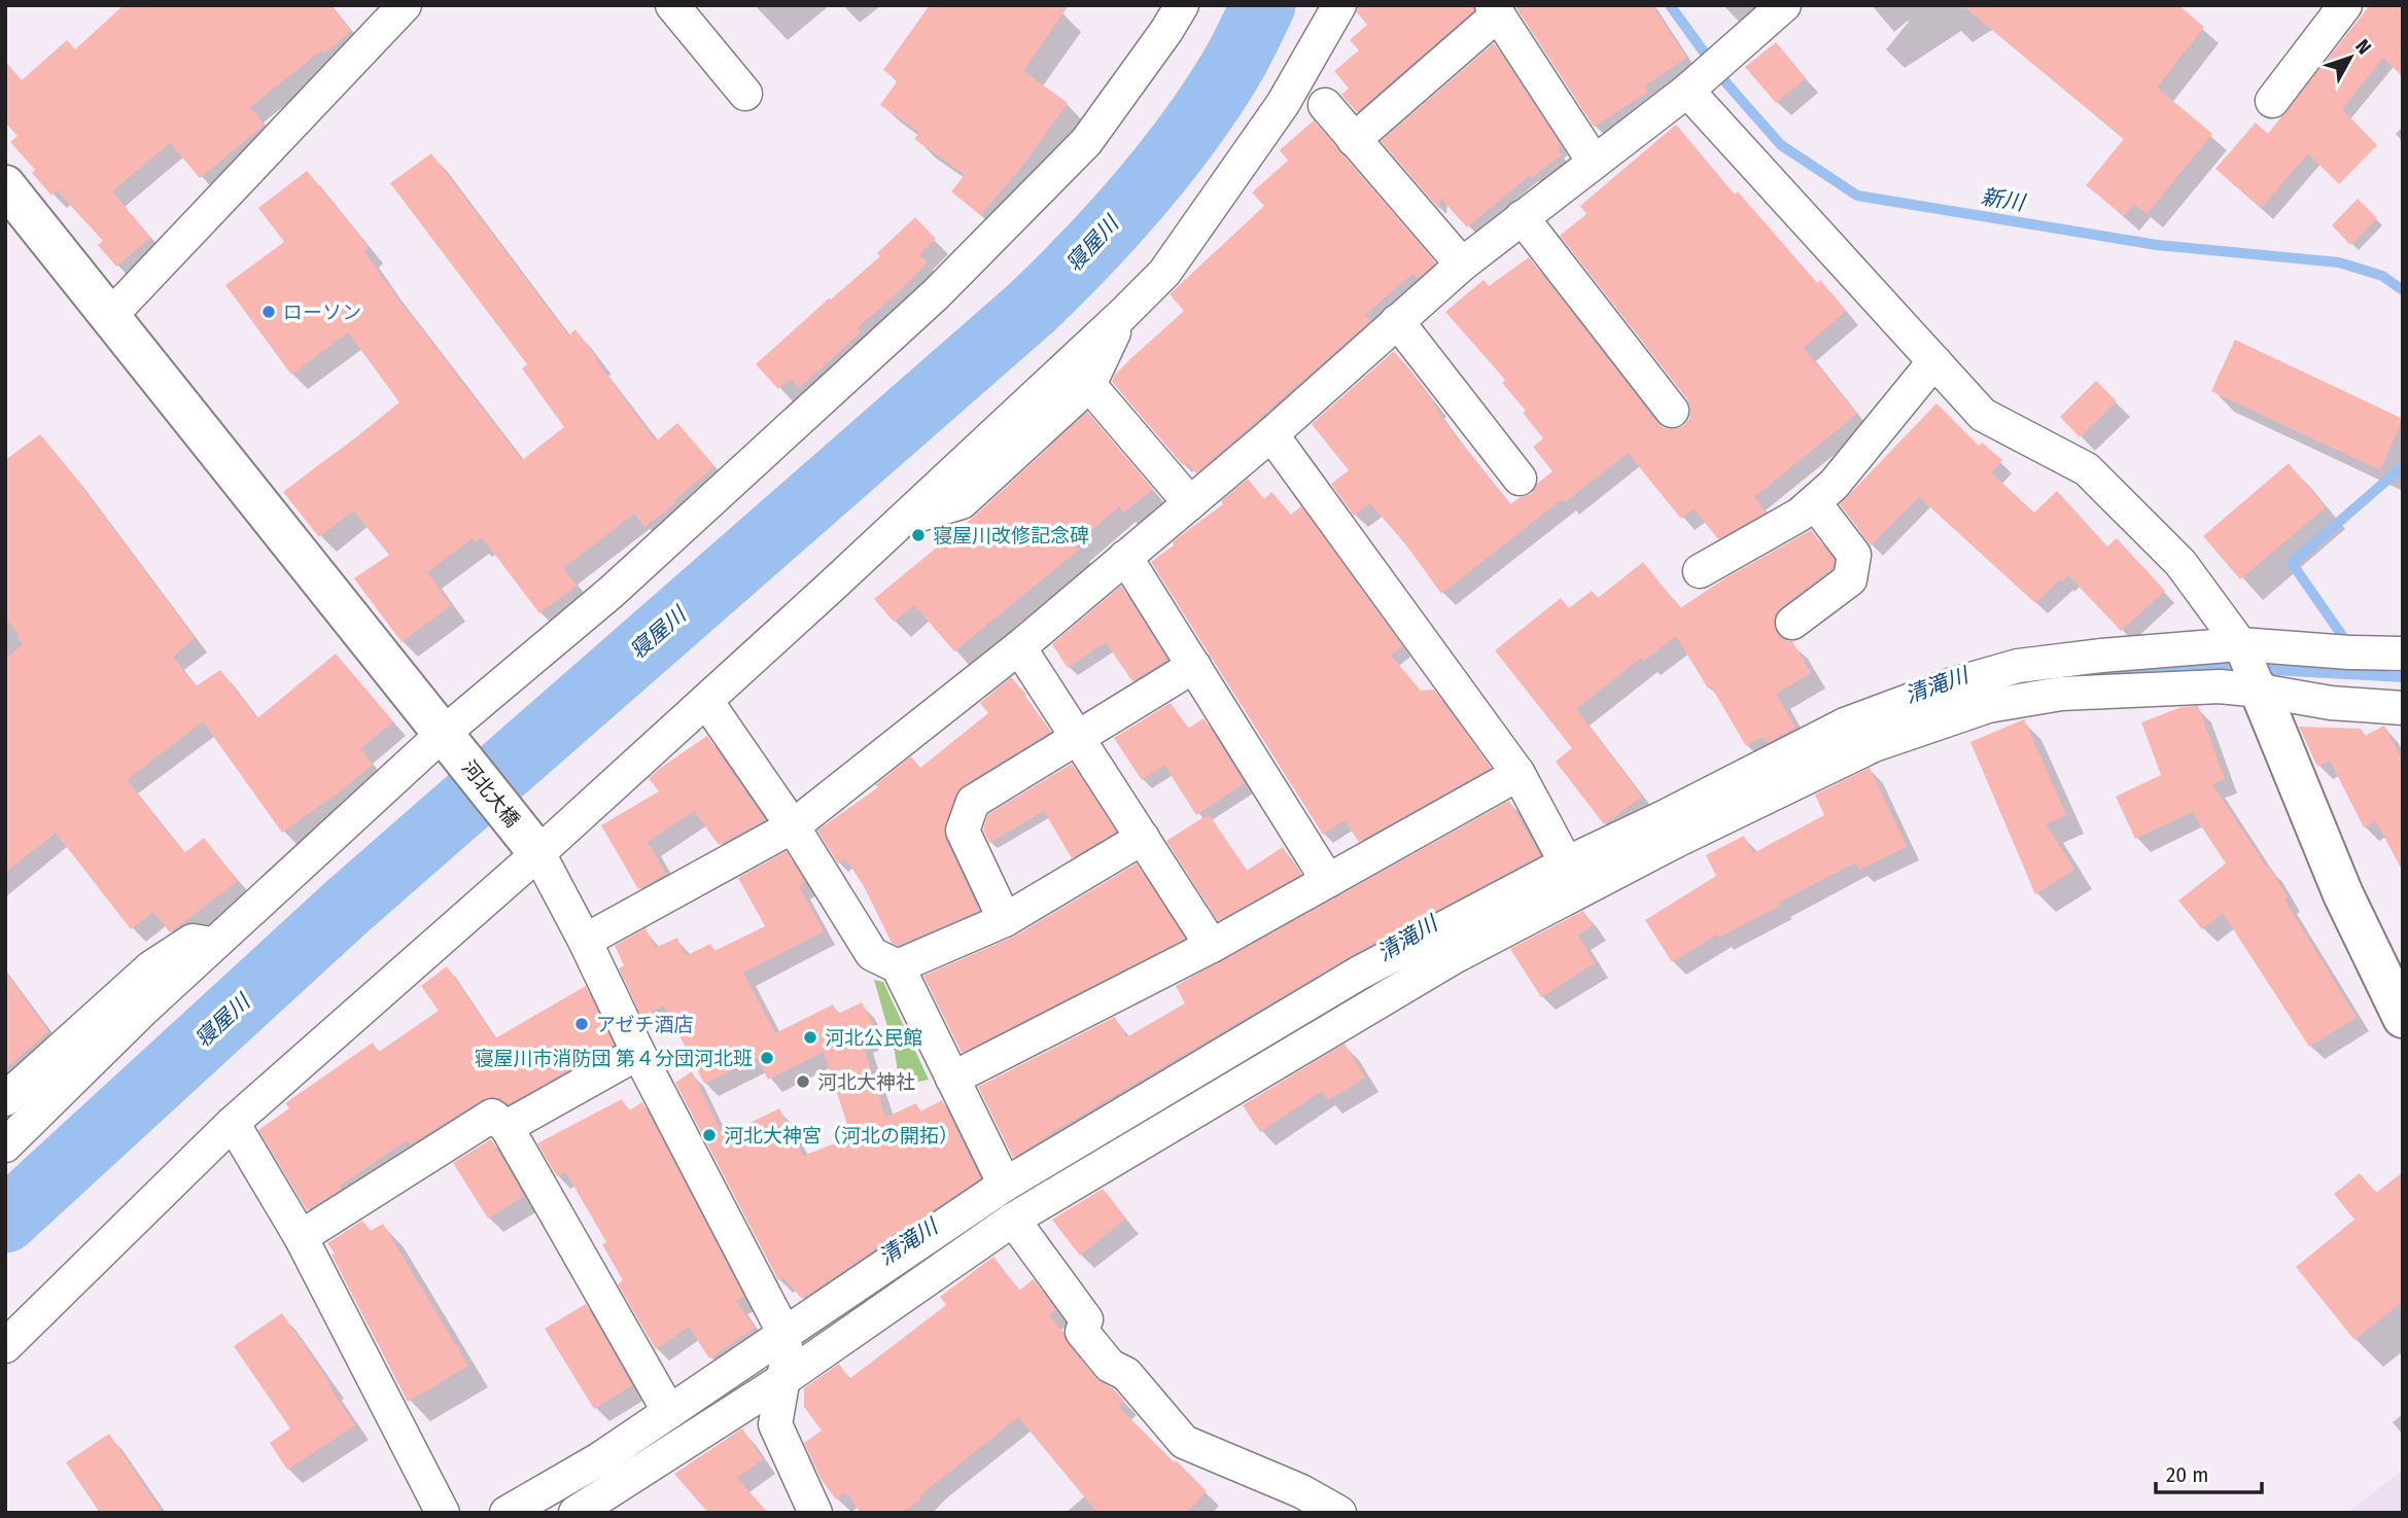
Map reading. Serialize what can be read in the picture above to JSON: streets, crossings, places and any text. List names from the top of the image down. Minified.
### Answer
{"streets":{"street":["河北大橋"]},"water":["新川","寝屋川","清滝川"],"places":["ローソン","寝屋川改修記念碑","アゼチ酒店","河北公民館","寝屋川市消防団 第４分団河北班","河北大神社","河北大神宮（河北の開拓）"],"scale_bar":"20 m","north":"top right"}
